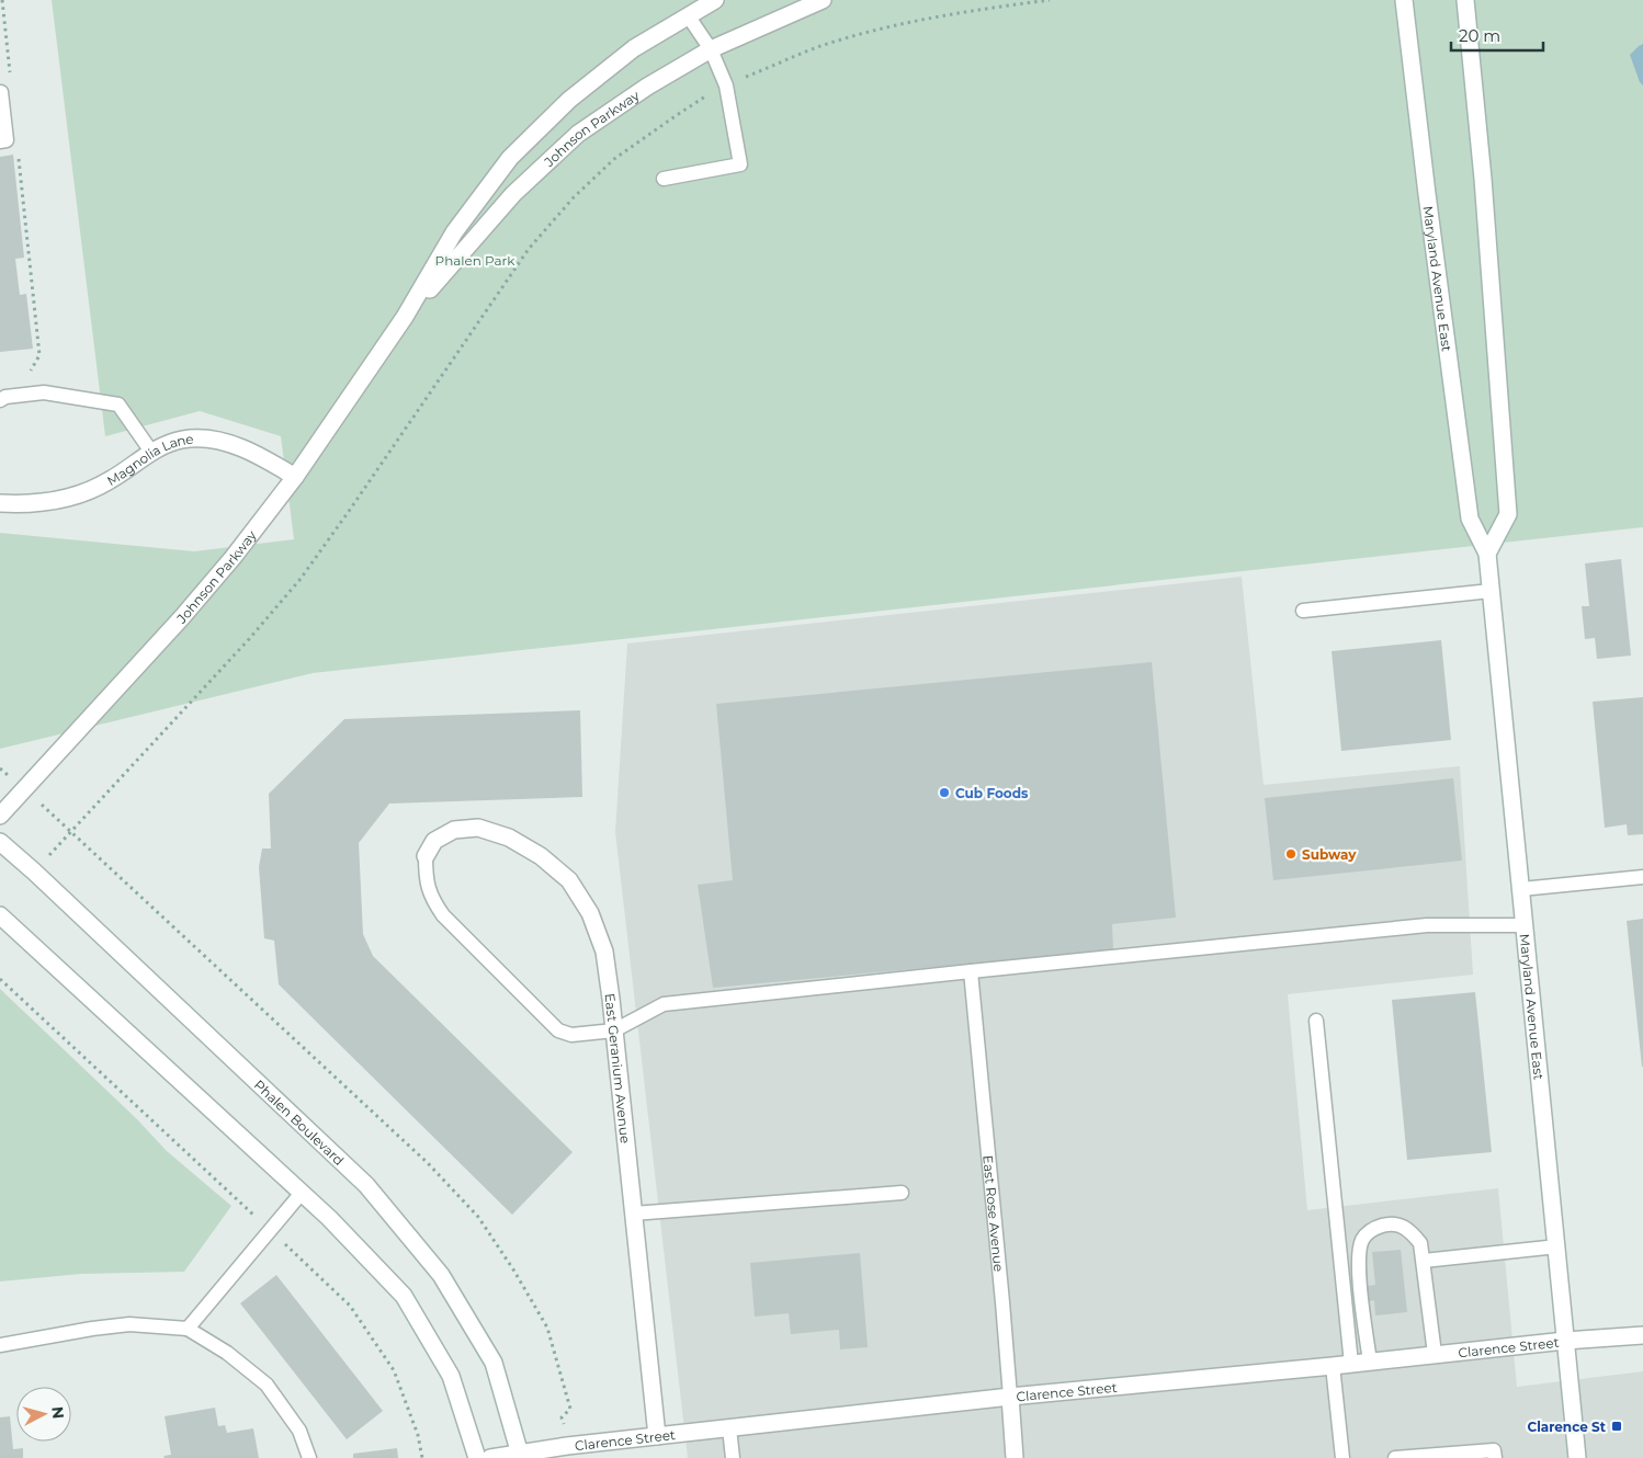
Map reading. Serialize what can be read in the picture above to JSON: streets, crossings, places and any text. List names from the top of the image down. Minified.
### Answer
{"streets":{"street":["Johnson Parkway","Maryland Avenue East","Magnolia Lane","East Geranium Avenue","Phalen Boulevard","East Rose Avenue","Clarence Street"]},"crossings":[["Johnson Parkway","Magnolia Lane"],["Maryland Avenue East","Clarence Street"],["East Geranium Avenue","Clarence Street"],["Phalen Boulevard","Clarence Street"],["East Rose Avenue","Clarence Street"]],"parks":["Phalen Park"],"places":{"other":["Cub Foods","Subway"],"transit":["Clarence St"]},"scale_bar":"20 m","north":"right"}
